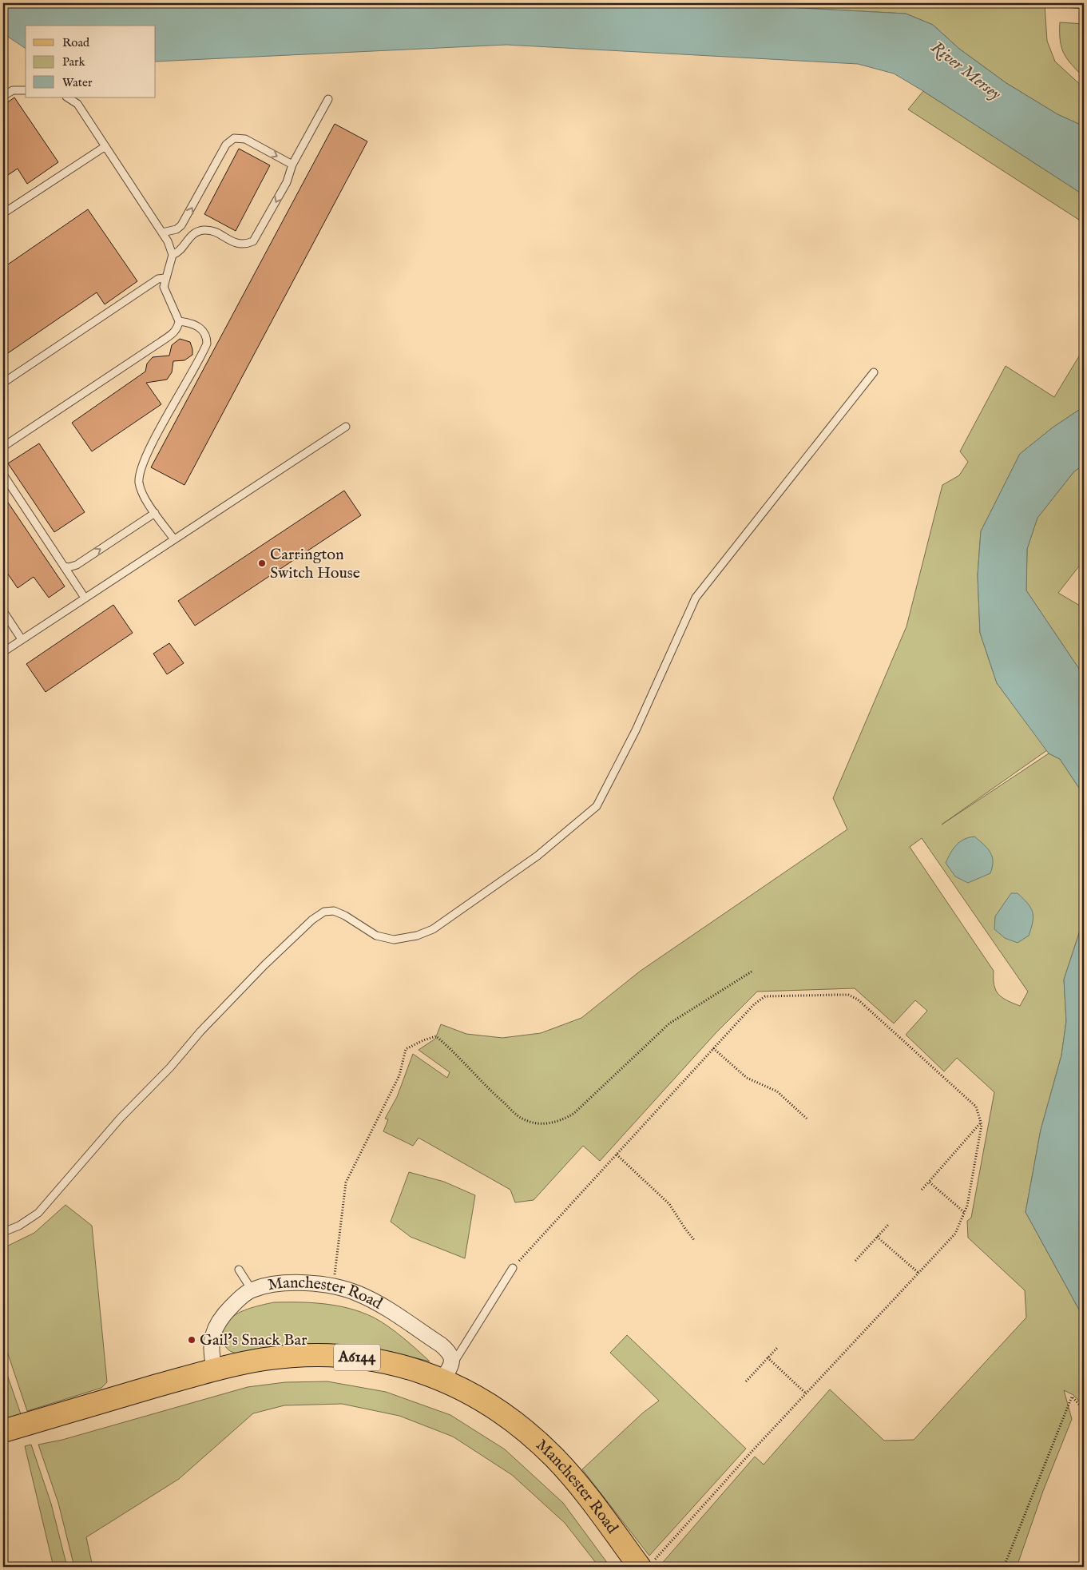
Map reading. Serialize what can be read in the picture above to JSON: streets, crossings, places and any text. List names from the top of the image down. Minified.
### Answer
{"streets":{"main road":["Manchester Road","A6144"]},"water":["River Mersey"],"places":["Carrington Switch House","Gail's Snack Bar"],"legend":["Road","Park","Water"]}
